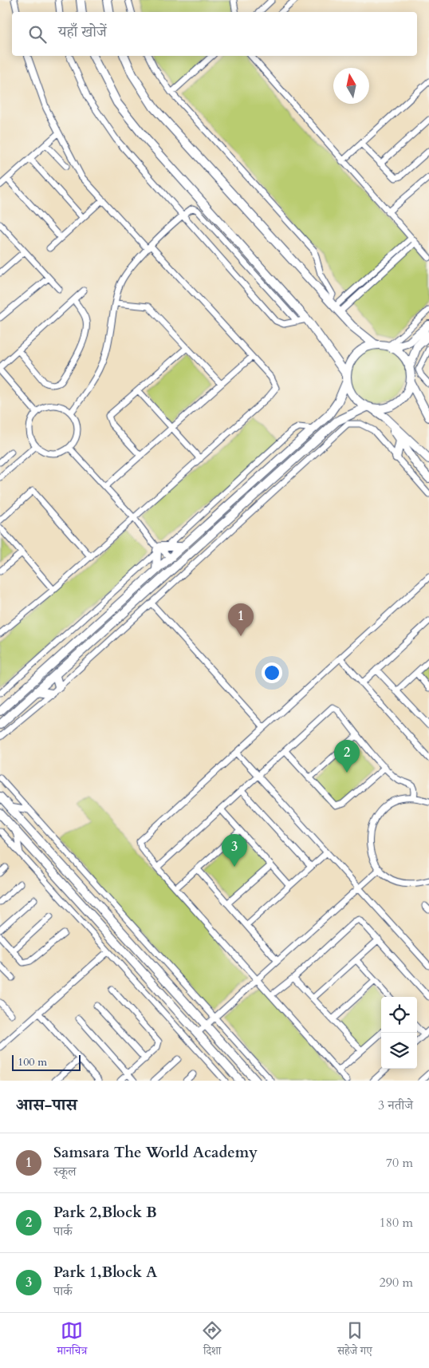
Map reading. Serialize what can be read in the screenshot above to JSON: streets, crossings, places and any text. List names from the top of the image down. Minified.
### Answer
{"scale_bar":"100 m","north":"top","page":{"search":"यहाँ खोजें","pins":["1","2","3"],"scale":"100 m","heading":["आस-पास","3 नतीजे"],"list":[{"mark":"1","name":"Samsara The World Academy","note":"स्कूल","value":"70 m"},{"mark":"2","name":"Park 2,Block B","note":"पार्क","value":"180 m"},{"mark":"3","name":"Park 1,Block A","note":"पार्क","value":"290 m"}],"nav":["मानचित्र","दिशा","सहेजे गए"]}}
